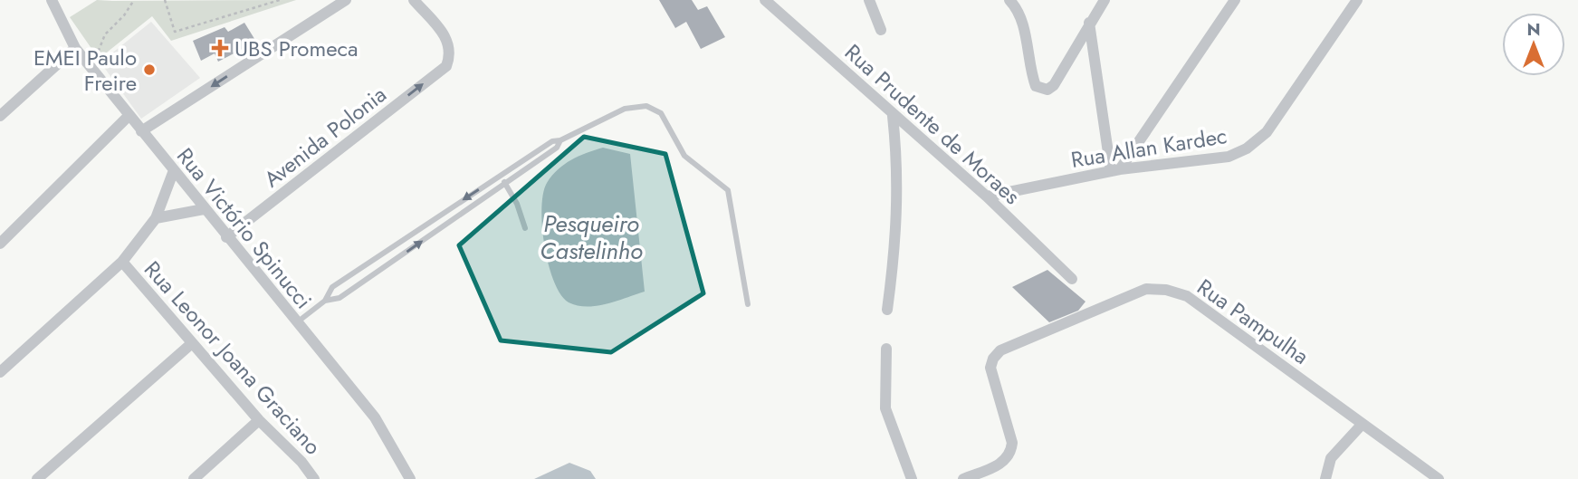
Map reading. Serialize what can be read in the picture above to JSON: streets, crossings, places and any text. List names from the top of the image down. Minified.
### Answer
{"streets":{"street":["Rua Prudente de Moraes","Avenida Polonia","Rua Allan Kardec","Rua Victório Spinucci","Rua Pampulha","Rua Leonor Joana Graciano"]},"crossings":[["Rua Prudente de Moraes","Rua Allan Kardec"],["Avenida Polonia","Rua Victório Spinucci"]],"one_way":["Avenida Polonia"],"water":["Pesqueiro Castelinho"],"places":{"health":["UBS Promeca"],"other":["EMEI Paulo Freire"]},"north":"top"}
